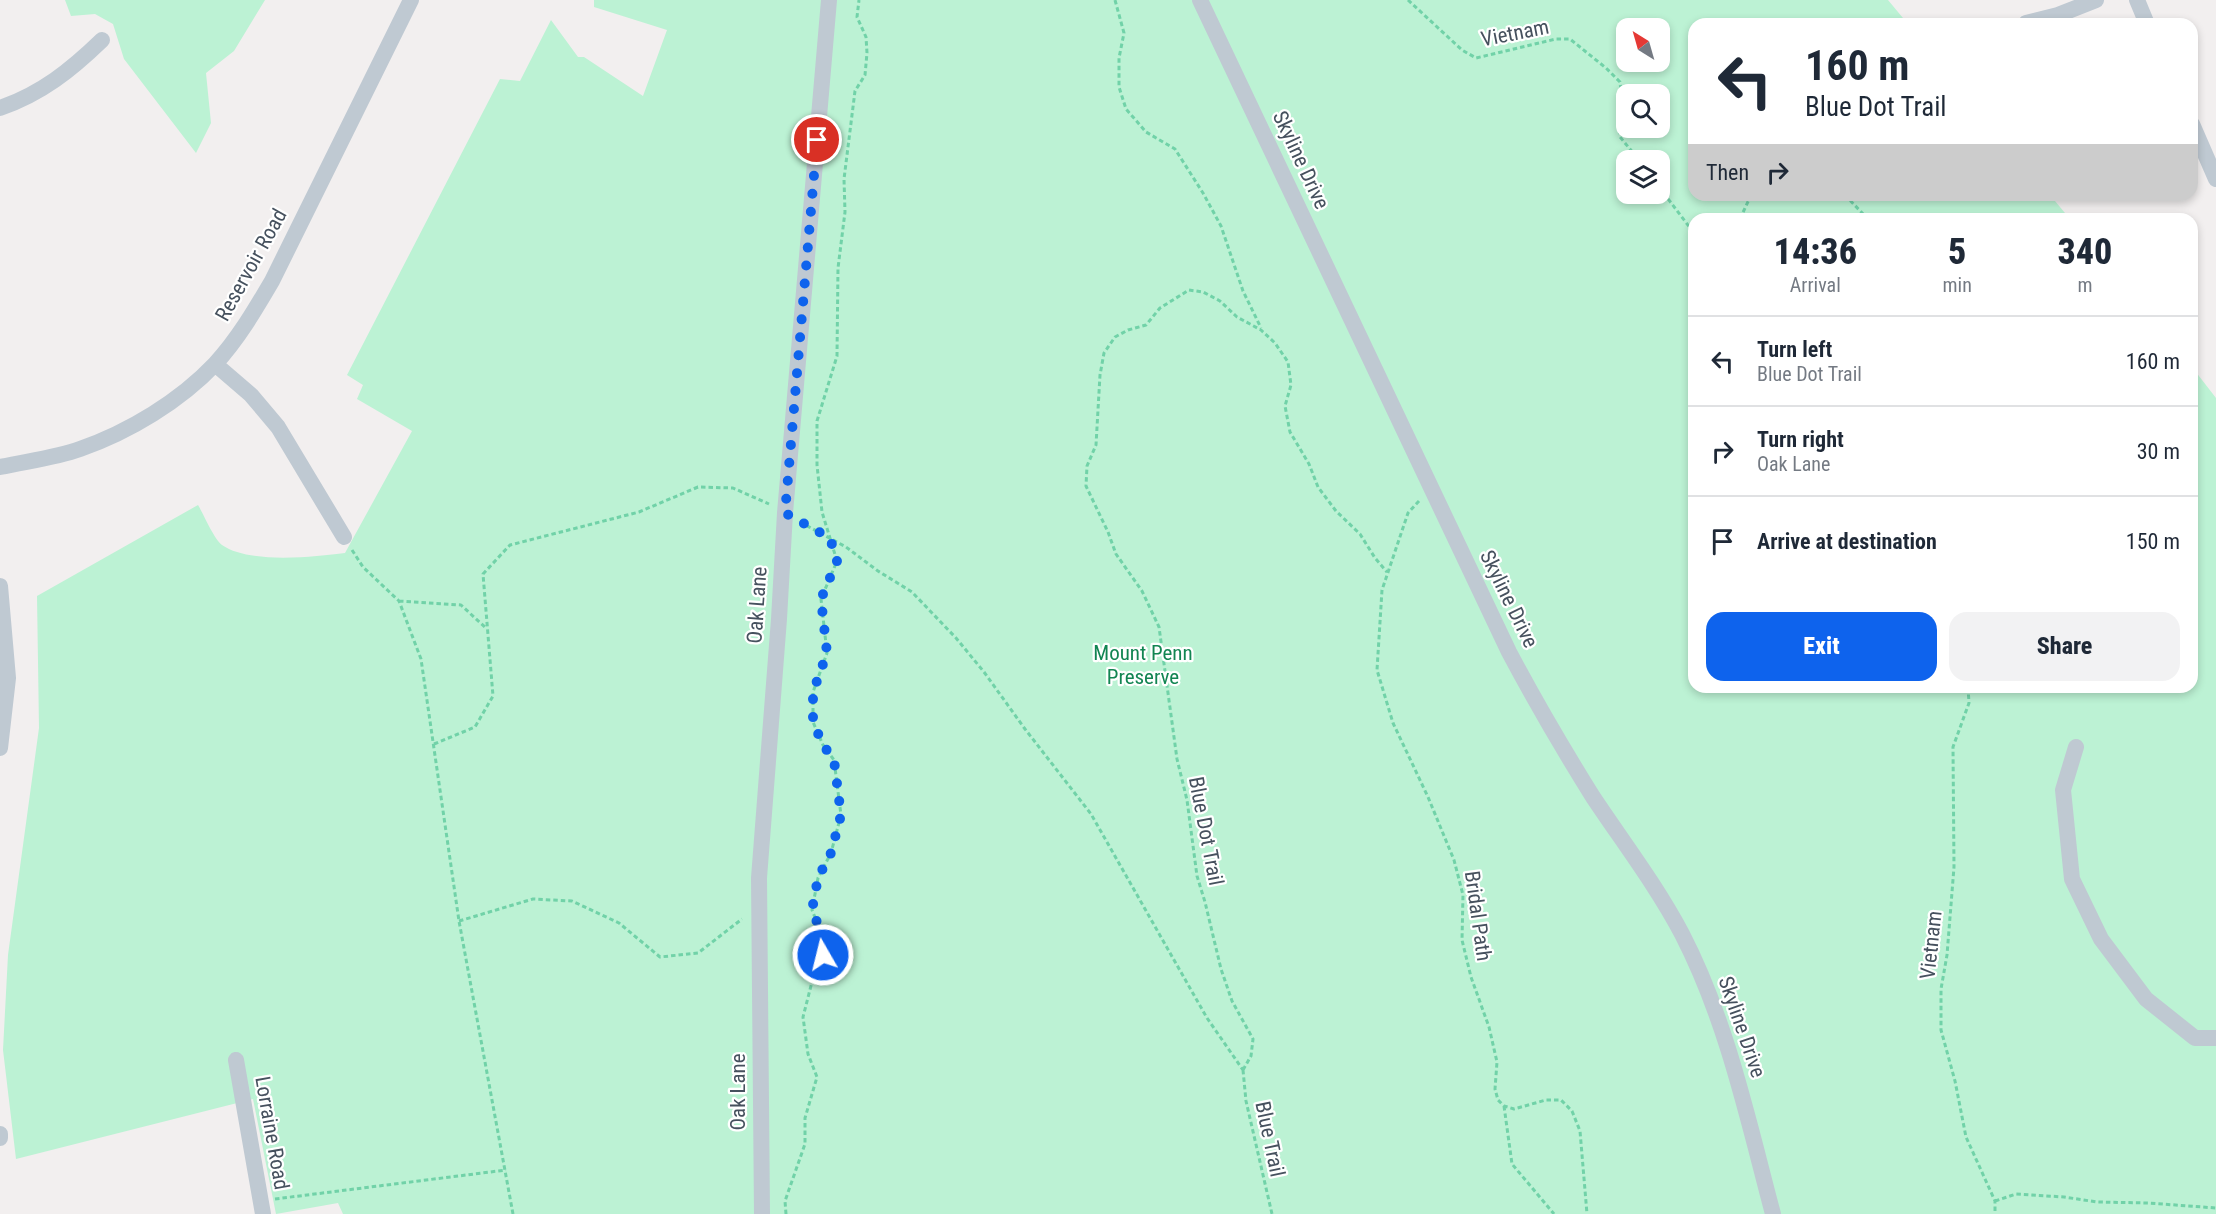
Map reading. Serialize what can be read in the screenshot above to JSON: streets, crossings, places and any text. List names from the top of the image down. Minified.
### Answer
{"streets":{"street":["Skyline Drive","Reservoir Road","Oak Lane","Lorraine Road"],"path":["Vietnam","Blue Dot Trail","Bridal Path","Blue Trail"]},"crossings":[["Blue Dot Trail","Bridal Path"],["Blue Dot Trail","Blue Trail"]],"parks":["Mount Penn Preserve"],"north":"top left","page":{"turn":["160 m","Blue Dot Trail"],"then":"Then","eta":["14:36","Arrival","5","min","340","m"],"list":[{"name":"Turn left","note":"Blue Dot Trail","value":"160 m"},{"name":"Turn right","note":"Oak Lane","value":"30 m"},{"name":"Arrive at destination","value":"150 m"}],"buttons":["Exit","Share"]}}
